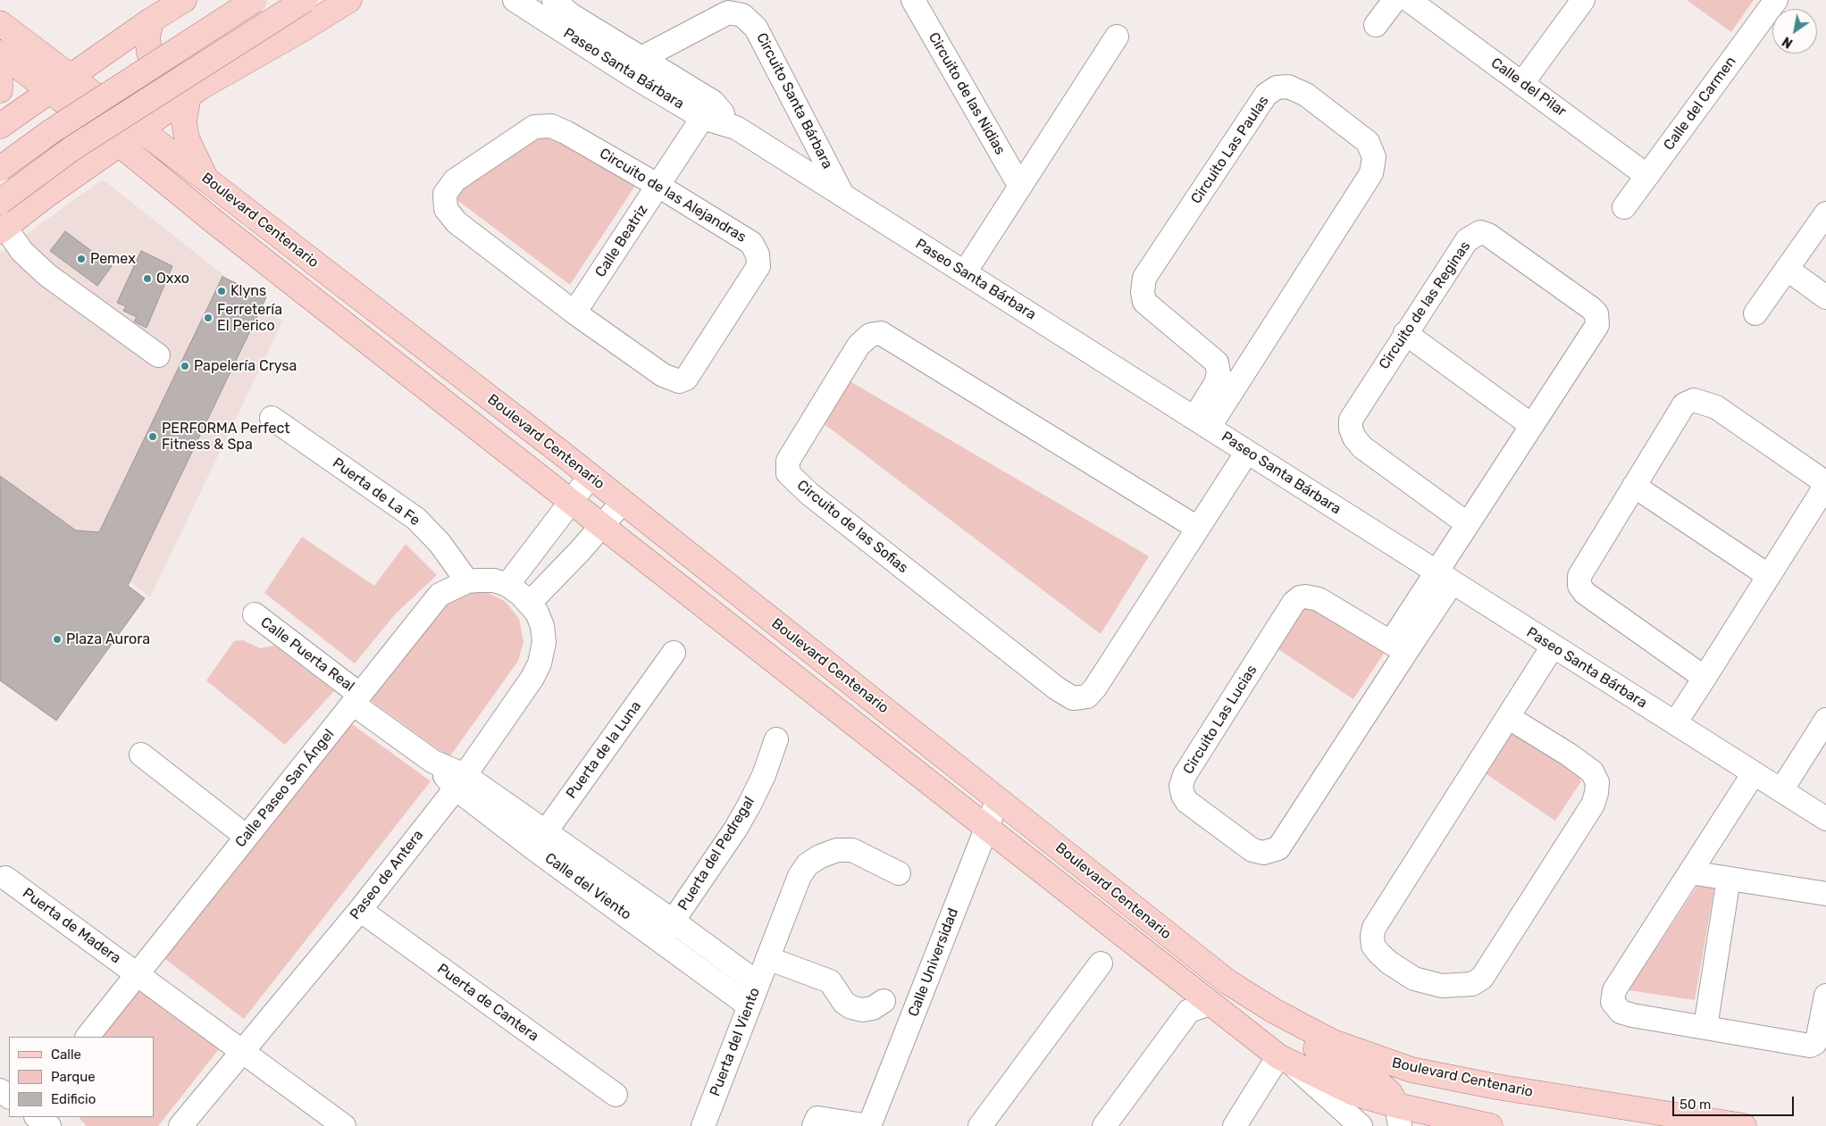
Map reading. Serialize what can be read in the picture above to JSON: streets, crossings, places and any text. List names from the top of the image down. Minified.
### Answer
{"streets":{"main road":["Boulevard Centenario"],"street":["Paseo Santa Bárbara","Calle del Pilar","Circuito de las Nidias","Circuito Santa Bárbara","Calle del Carmen","Circuito Las Paulas","Circuito de las Alejandras","Calle Beatriz","Circuito de las Reginas","Puerta de La Fe","Circuito de las Sofias","Calle Puerta Real","Circuito Las Lucias","Puerta de la Luna","Calle Paseo San Ángel","Puerta del Pedregal","Paseo de Antera","Calle del Viento","Puerta de Madera","Calle Universidad","Puerta de Cantera","Puerta del Viento"]},"crossings":[["Paseo Santa Bárbara","Circuito Santa Bárbara"],["Paseo Santa Bárbara","Circuito Las Paulas"],["Paseo Santa Bárbara","Calle Beatriz"],["Paseo Santa Bárbara","Circuito de las Reginas"],["Paseo Santa Bárbara","Circuito de las Sofias"],["Paseo Santa Bárbara","Circuito Las Lucias"],["Calle del Pilar","Calle del Carmen"],["Circuito de las Alejandras","Calle Beatriz"],["Boulevard Centenario","Calle Universidad"],["Circuito de las Reginas","Circuito Las Lucias"],["Puerta de La Fe","Calle Paseo San Ángel"],["Calle Puerta Real","Calle Paseo San Ángel"],["Calle Puerta Real","Calle del Viento"],["Puerta de la Luna","Calle del Viento"],["Calle Paseo San Ángel","Paseo de Antera"],["Calle Paseo San Ángel","Calle del Viento"],["Calle Paseo San Ángel","Puerta de Madera"],["Puerta del Pedregal","Calle del Viento"],["Paseo de Antera","Calle del Viento"],["Paseo de Antera","Puerta de Madera"],["Paseo de Antera","Puerta de Cantera"],["Calle del Viento","Puerta del Viento"]],"places":["Pemex","Oxxo","Klyns","Ferretería El Perico","Papelería Crysa","PERFORMA Perfect Fitness & Spa","Plaza Aurora"],"legend":["Calle","Parque","Edificio"],"scale_bar":"50 m","north":"bottom left"}
